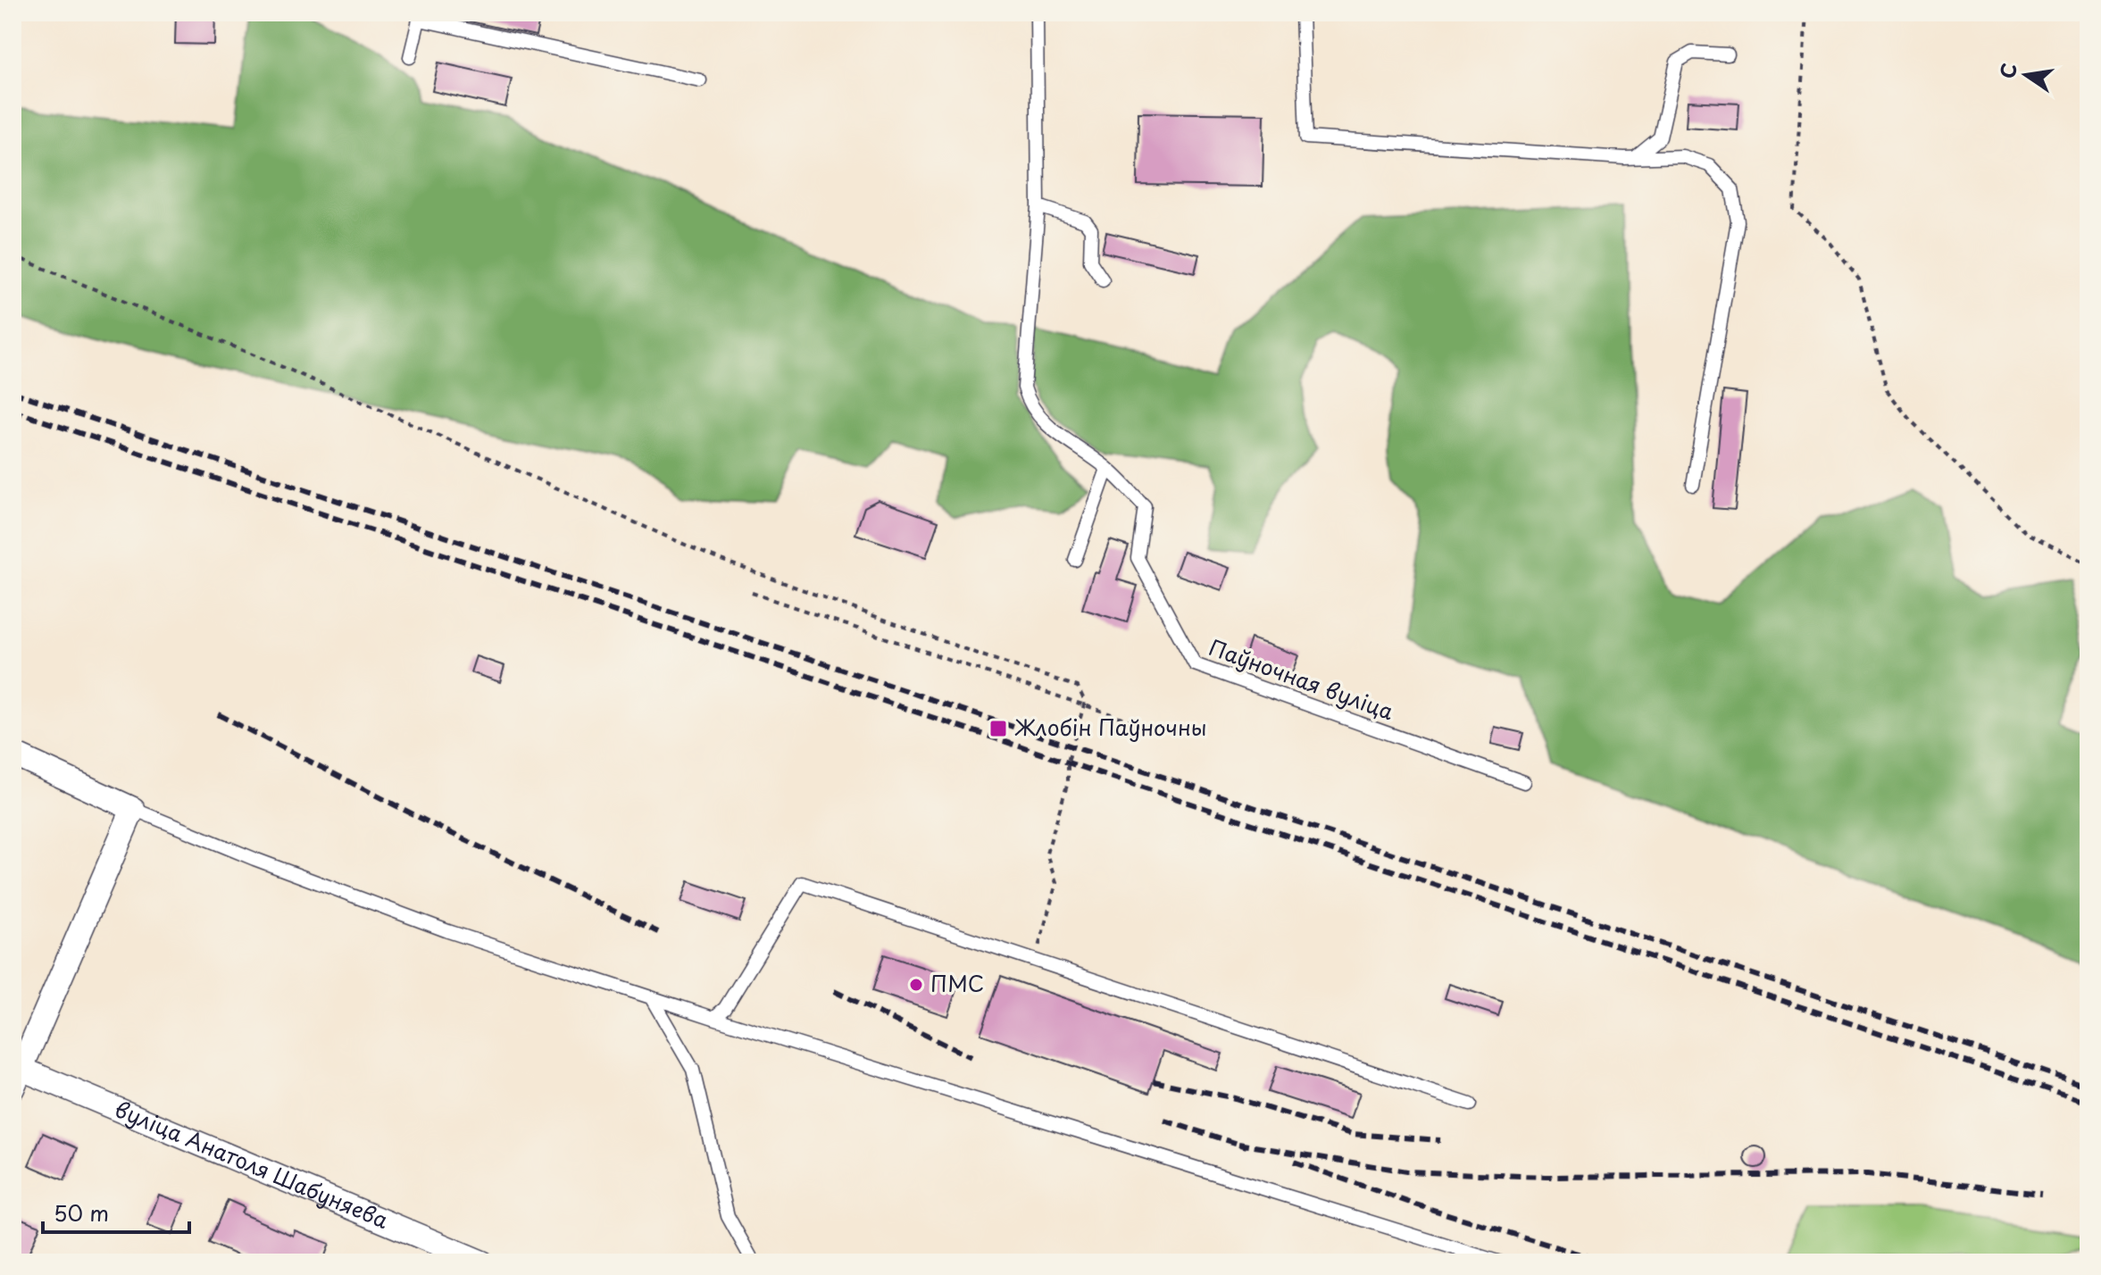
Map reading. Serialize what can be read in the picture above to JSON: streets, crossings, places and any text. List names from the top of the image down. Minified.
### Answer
{"streets":{"street":["вуліца Анатоля Шабуняева"],"lane":["Паўночная вуліца"]},"places":{"transit":["Жлобін Паўночны"],"other":["ПМС"]},"scale_bar":"50 m","north":"left"}
